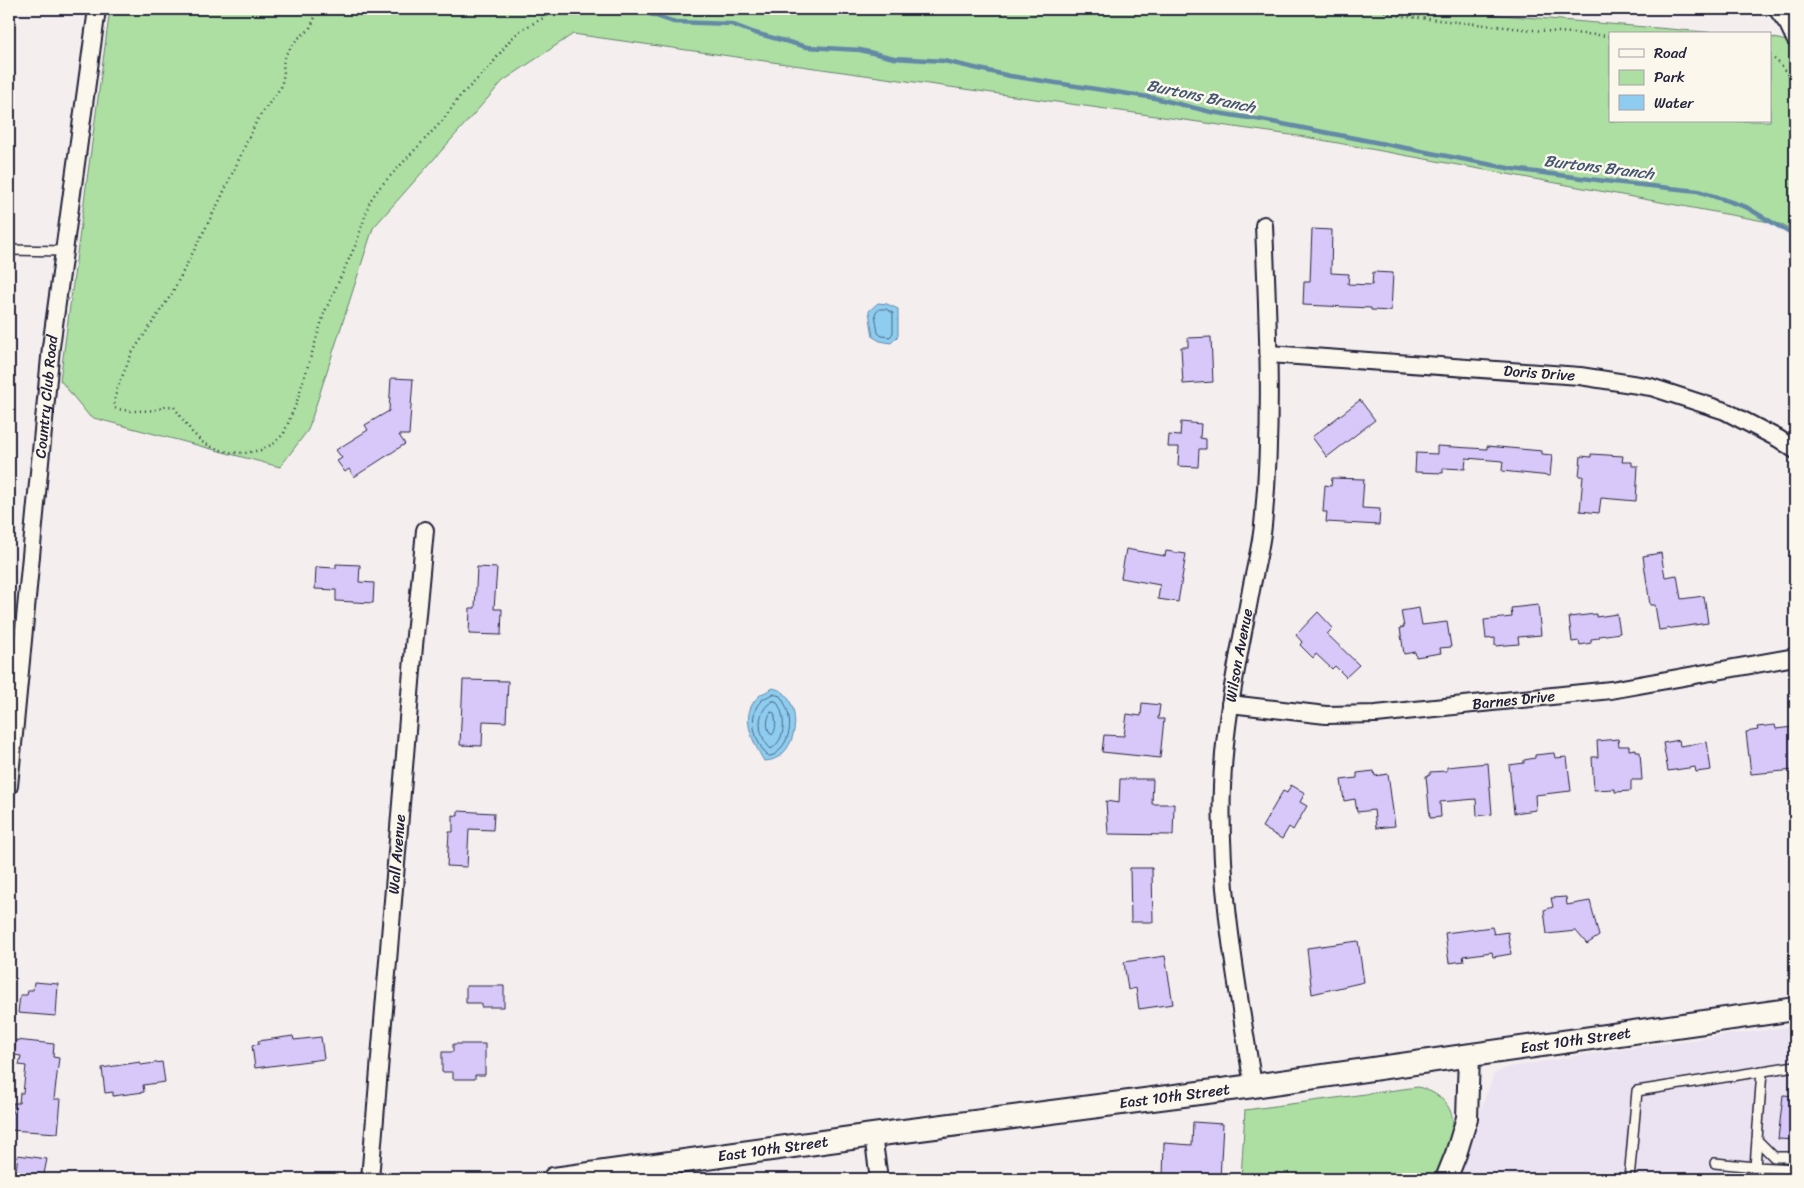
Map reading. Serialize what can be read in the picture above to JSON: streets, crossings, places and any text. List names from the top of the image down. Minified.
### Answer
{"streets":{"main road":["East 10th Street"],"street":["Doris Drive","Country Club Road","Wilson Avenue","Barnes Drive","Wall Avenue"]},"crossings":[["Doris Drive","Wilson Avenue"],["Wilson Avenue","Barnes Drive"],["Wilson Avenue","East 10th Street"]],"water":["Burtons Branch"],"legend":["Road","Park","Water"]}
